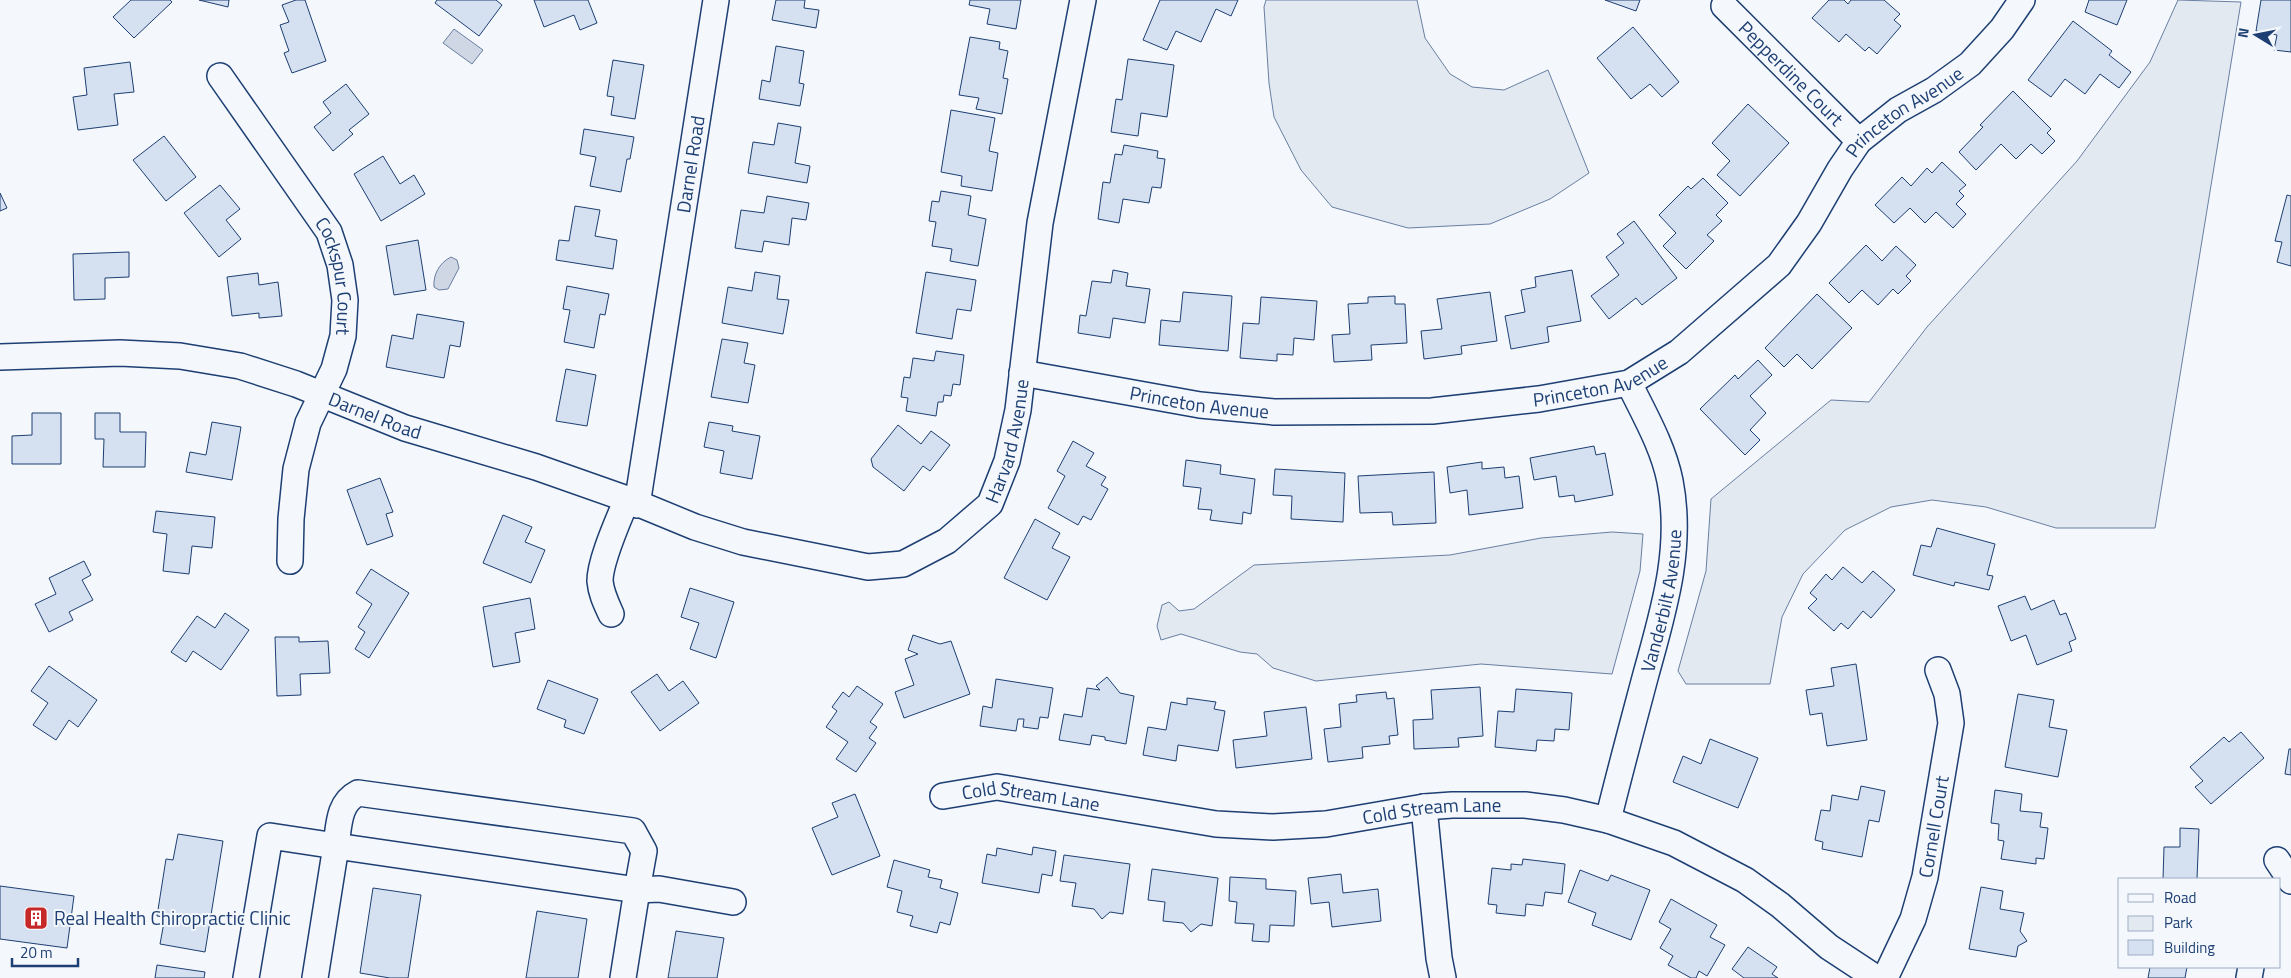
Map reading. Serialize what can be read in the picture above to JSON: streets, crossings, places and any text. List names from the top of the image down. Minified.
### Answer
{"streets":{"street":["Pepperdine Court","Princeton Avenue","Darnel Road","Cockspur Court","Harvard Avenue","Vanderbilt Avenue","Cold Stream Lane","Cornell Court"]},"crossings":[["Pepperdine Court","Princeton Avenue"],["Princeton Avenue","Harvard Avenue"],["Princeton Avenue","Vanderbilt Avenue"],["Darnel Road","Cockspur Court"],["Darnel Road","Harvard Avenue"],["Vanderbilt Avenue","Cold Stream Lane"]],"places":{"building":["Real Health Chiropractic Clinic"]},"legend":["Road","Park","Building"],"scale_bar":"20 m","north":"left"}
